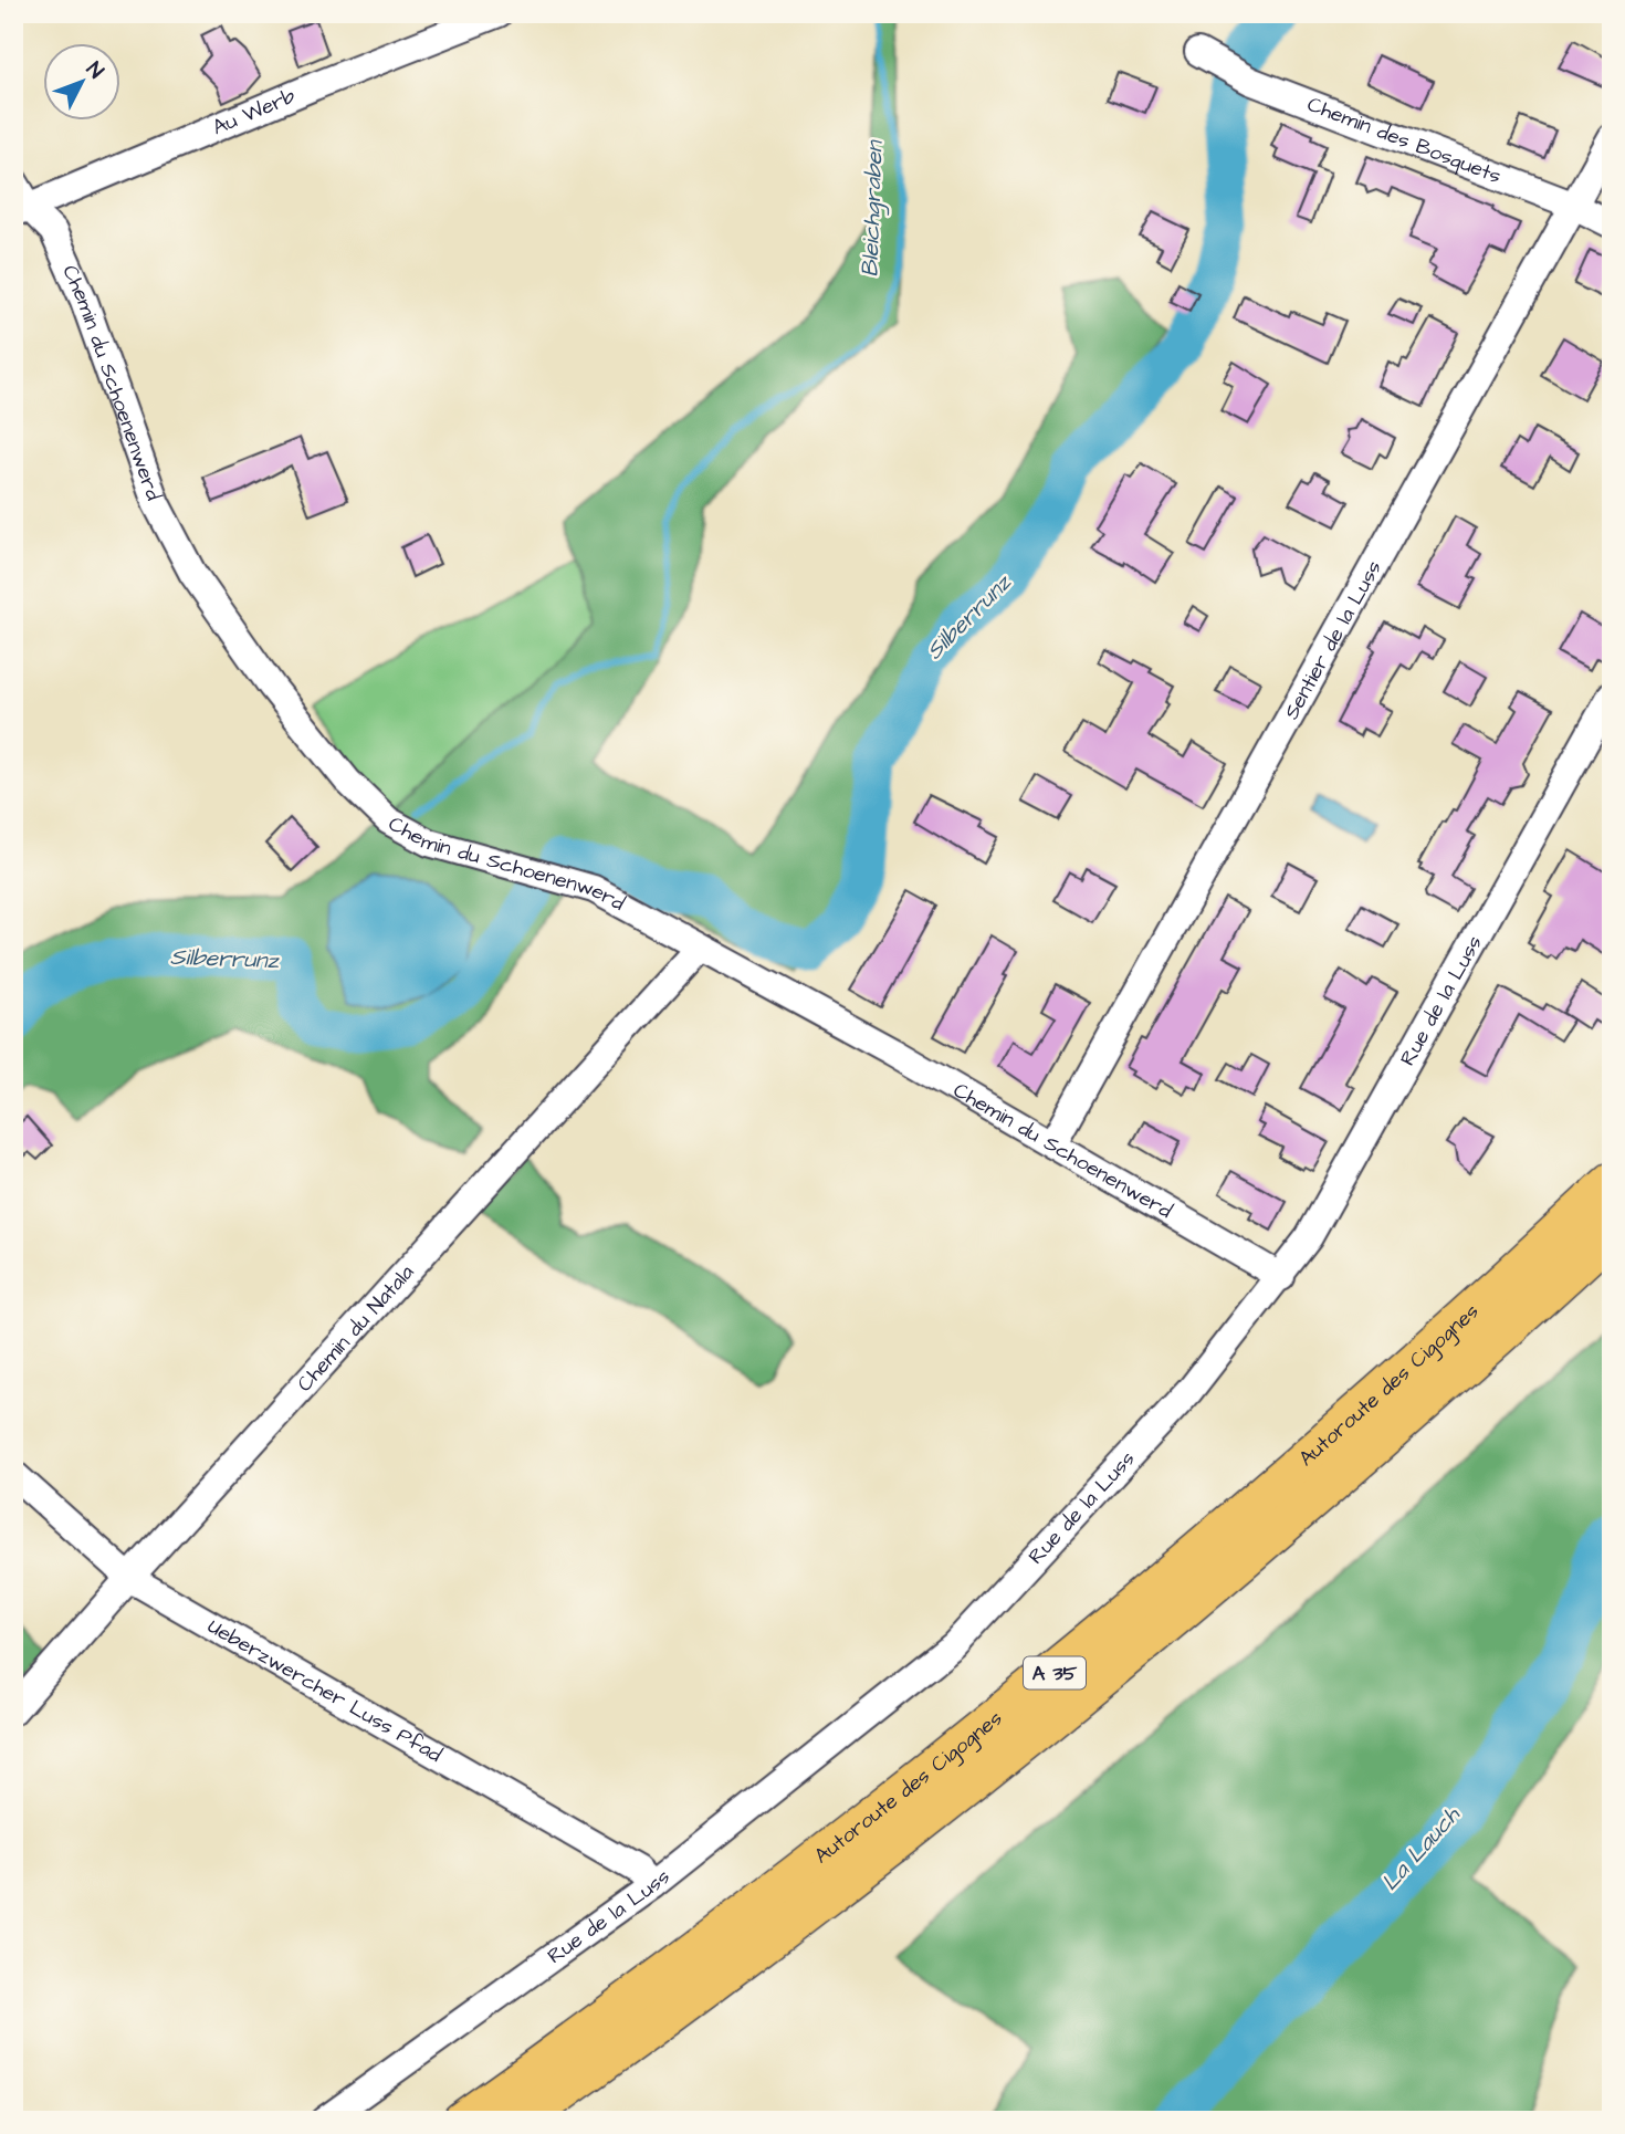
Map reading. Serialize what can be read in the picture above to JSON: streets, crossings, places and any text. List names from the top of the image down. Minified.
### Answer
{"streets":{"highway":["Autoroute des Cigognes","A 35"],"street":["Au Werb","Chemin des Bosquets","Chemin du Schoenenwerd","Sentier de la Luss","Rue de la Luss","Chemin du Natala","Ueberzwercher Luss Pfad"]},"crossings":[["Au Werb","Chemin du Schoenenwerd"],["Chemin des Bosquets","Sentier de la Luss"],["Chemin du Schoenenwerd","Sentier de la Luss"],["Chemin du Schoenenwerd","Rue de la Luss"],["Chemin du Schoenenwerd","Chemin du Natala"],["Rue de la Luss","Ueberzwercher Luss Pfad"],["Chemin du Natala","Ueberzwercher Luss Pfad"]],"water":["Bleichgraben","Silberrunz","La Lauch"],"north":"top right"}
